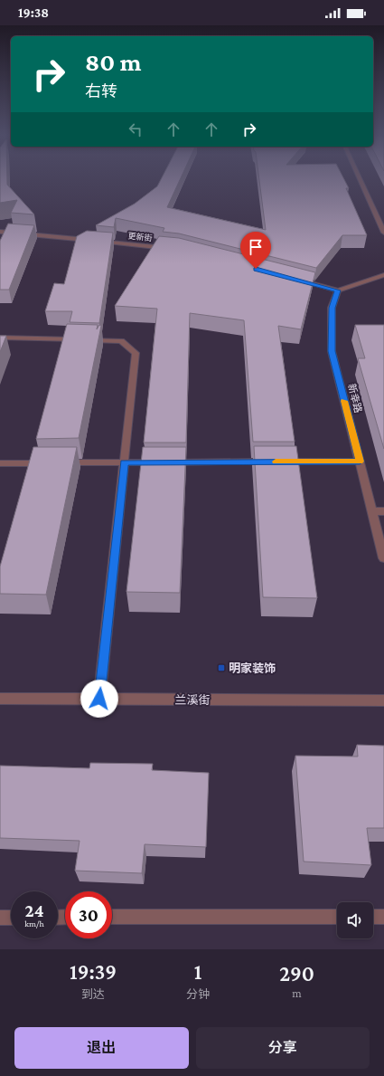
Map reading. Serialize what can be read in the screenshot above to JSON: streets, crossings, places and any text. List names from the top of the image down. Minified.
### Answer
{"streets":{"street":["更新街","新幸路","兰溪街"]},"places":{"transit":["明家装饰"]},"page":{"status":"19:38","turn":["80 m","右转"],"speed":"24 km/h","limit":"30","eta":["19:39","到达","1","分钟","290","m"],"buttons":["退出","分享"]}}
